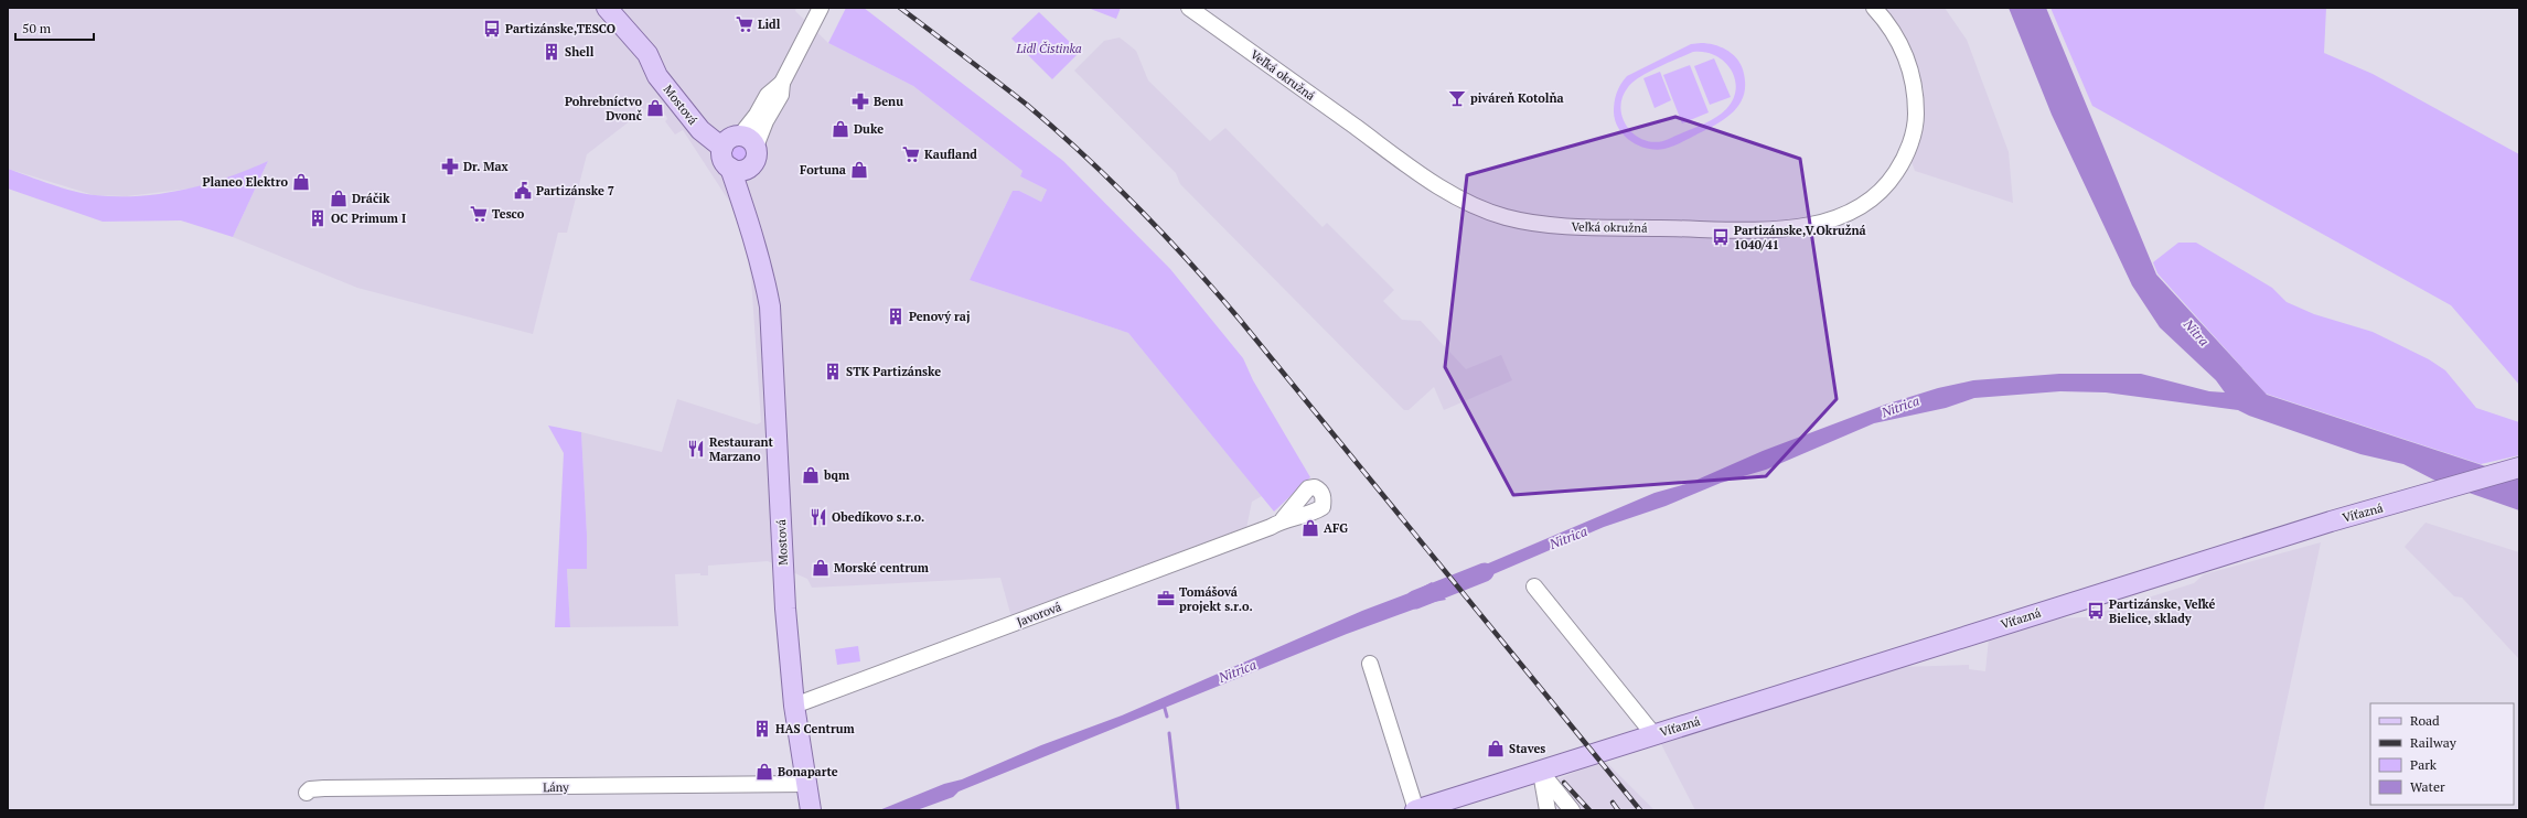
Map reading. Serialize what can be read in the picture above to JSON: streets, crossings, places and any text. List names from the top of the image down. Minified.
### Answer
{"streets":{"main road":["Mostová","Víťazná"],"street":["Veľká okružná","Javorová","Lány"]},"crossings":[["Mostová","Javorová"],["Mostová","Lány"]],"water":["Nitra","Nitrica"],"parks":["Lidl Čistinka"],"places":{"supermarket":["Lidl","Kaufland","Tesco"],"bus stop":["Partizánske,TESCO","Partizánske,V.Okružná 1040/41","Partizánske, Veľké Bielice, sklady"],"building":["Shell","OC Primum I","Penový raj","STK Partizánske","HAS Centrum"],"bar":["piváreň Kotolňa"],"pharmacy":["Benu","Dr. Max"],"shop":["Pohrebníctvo Dvonč","Duke","Fortuna","Planeo Elektro","Dráčik","bqm","AFG","Morské centrum","Staves","Bonaparte"],"public building":["Partizánske 7"],"restaurant":["Restaurant Marzano","Obedíkovo s.r.o."],"office":["Tomášová projekt s.r.o."]},"legend":["Road","Railway","Park","Water"],"scale_bar":"50 m"}
